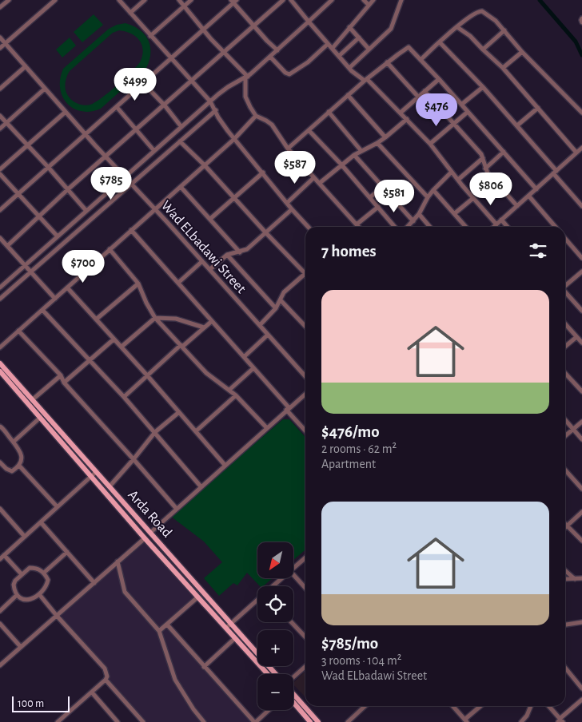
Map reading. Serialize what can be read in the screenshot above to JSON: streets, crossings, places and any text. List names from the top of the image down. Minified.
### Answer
{"streets":{"main road":["Arda Road"],"street":["Wad ELbadawi Street"]},"scale_bar":"100 m","north":"bottom left","page":{"price":["$499","$476","$587","$785","$806","$581","$700"],"heading":"7 homes","list":[{"name":"$476/mo","note":"2 rooms · 62 m² · Apartment"},{"name":"$785/mo","note":"3 rooms · 104 m² · Wad ELbadawi Street"}],"map_buttons":["+","−"],"scale":"100 m"}}
